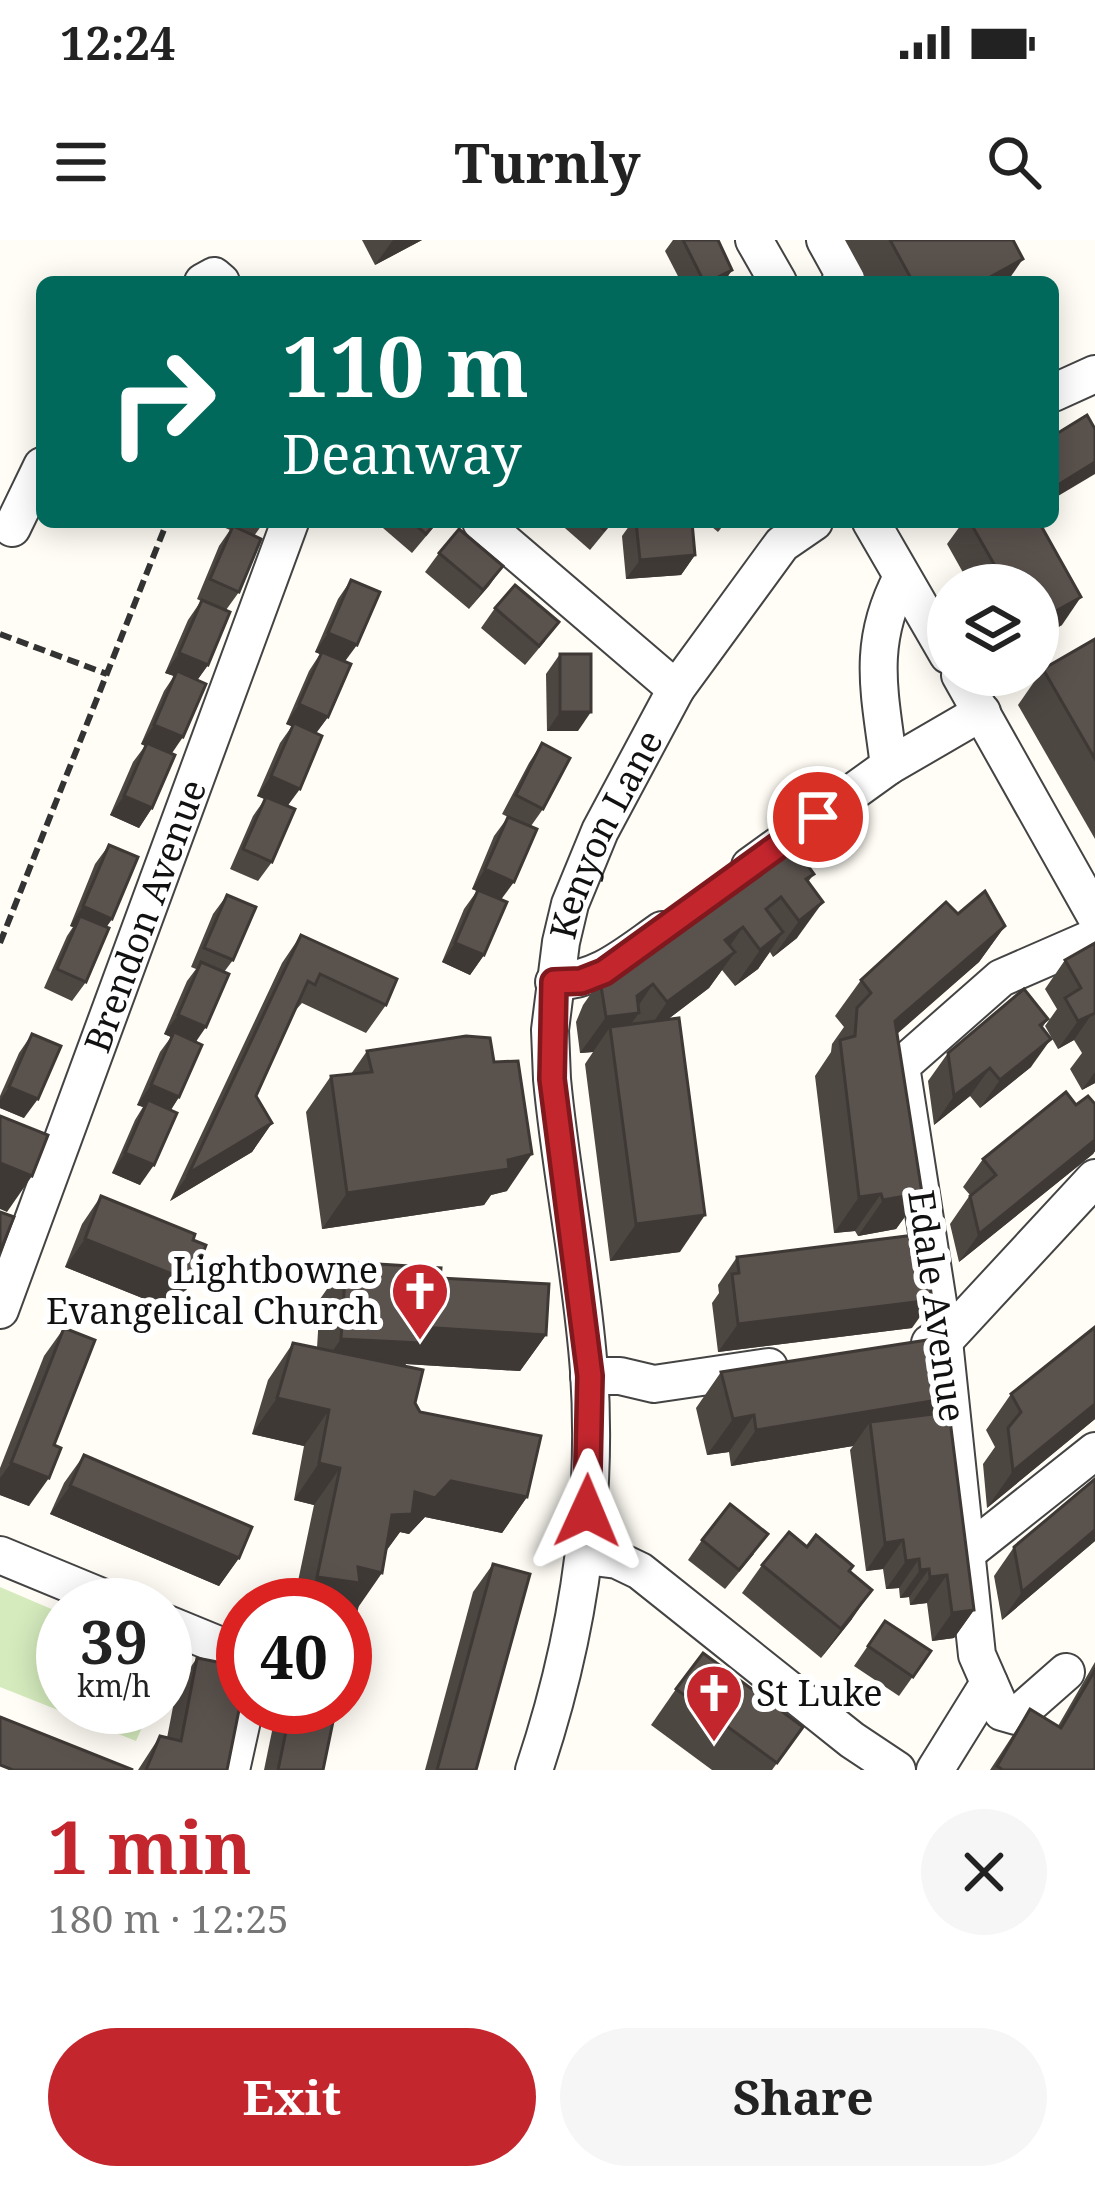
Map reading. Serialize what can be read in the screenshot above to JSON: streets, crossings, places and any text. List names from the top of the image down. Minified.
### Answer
{"streets":{"street":["Kenyon Lane","Brendon Avenue","Edale Avenue"]},"places":{"church":["Lightbowne Evangelical Church","St Luke"]},"page":{"status":"12:24","header":"Turnly","turn":["110 m","Deanway"],"speed":"39 km/h","limit":"40","heading":["1 min","180 m · 12:25"],"buttons":["Exit","Share"]}}
